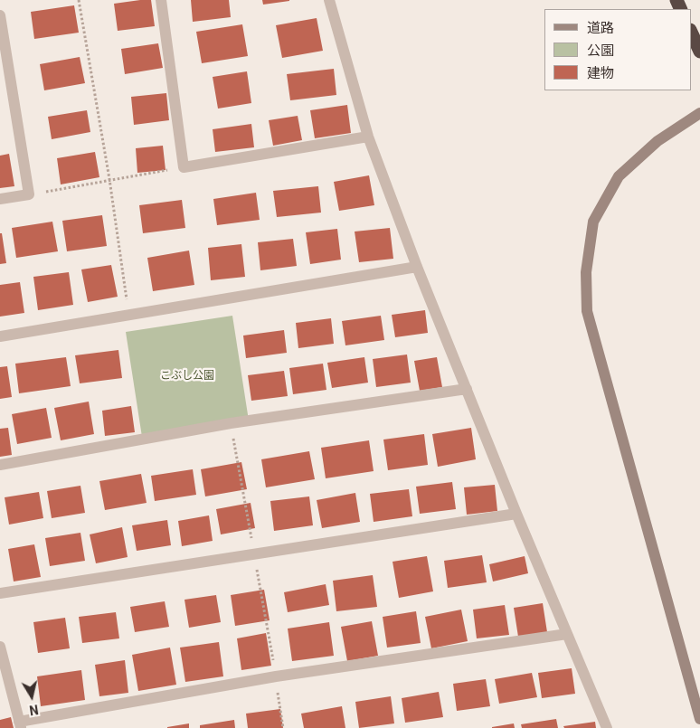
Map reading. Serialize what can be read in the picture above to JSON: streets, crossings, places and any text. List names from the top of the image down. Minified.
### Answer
{"parks":["こぶし公園"],"legend":["道路","公園","建物"],"north":"bottom"}
